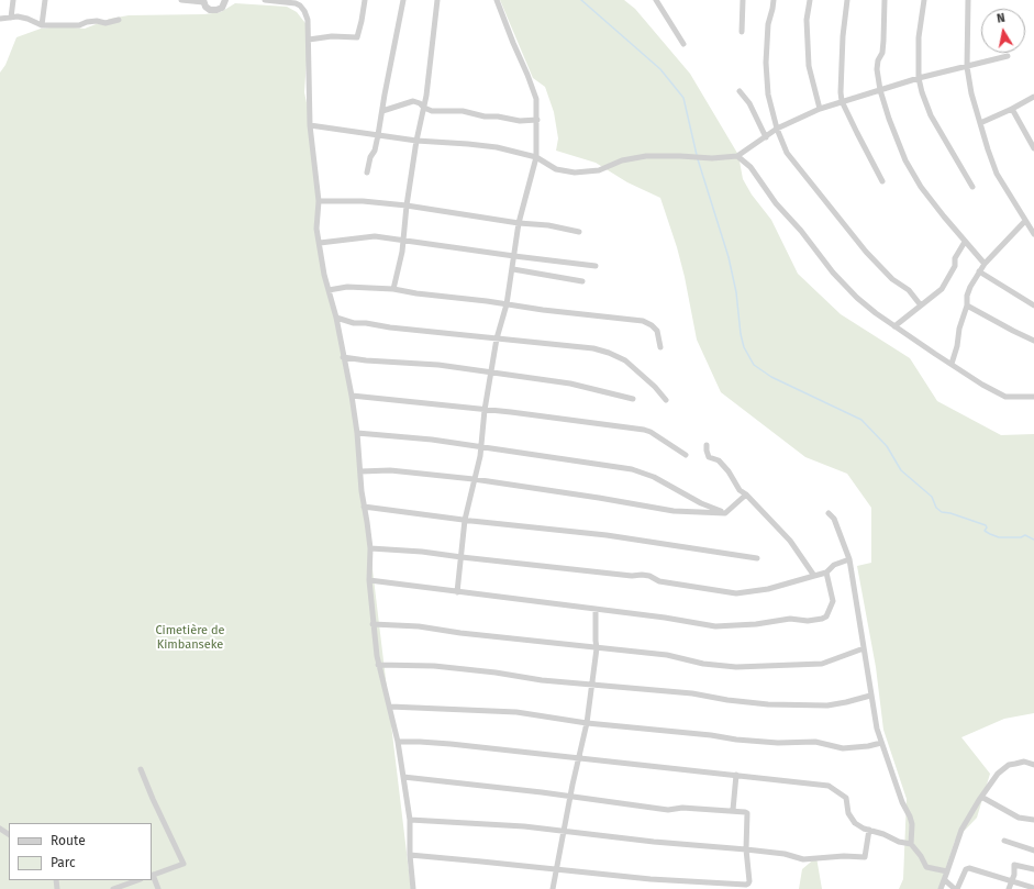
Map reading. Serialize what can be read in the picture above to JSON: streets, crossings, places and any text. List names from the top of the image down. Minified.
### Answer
{"parks":["Cimetière de Kimbanseke"],"legend":["Route","Parc"],"north":"top"}
